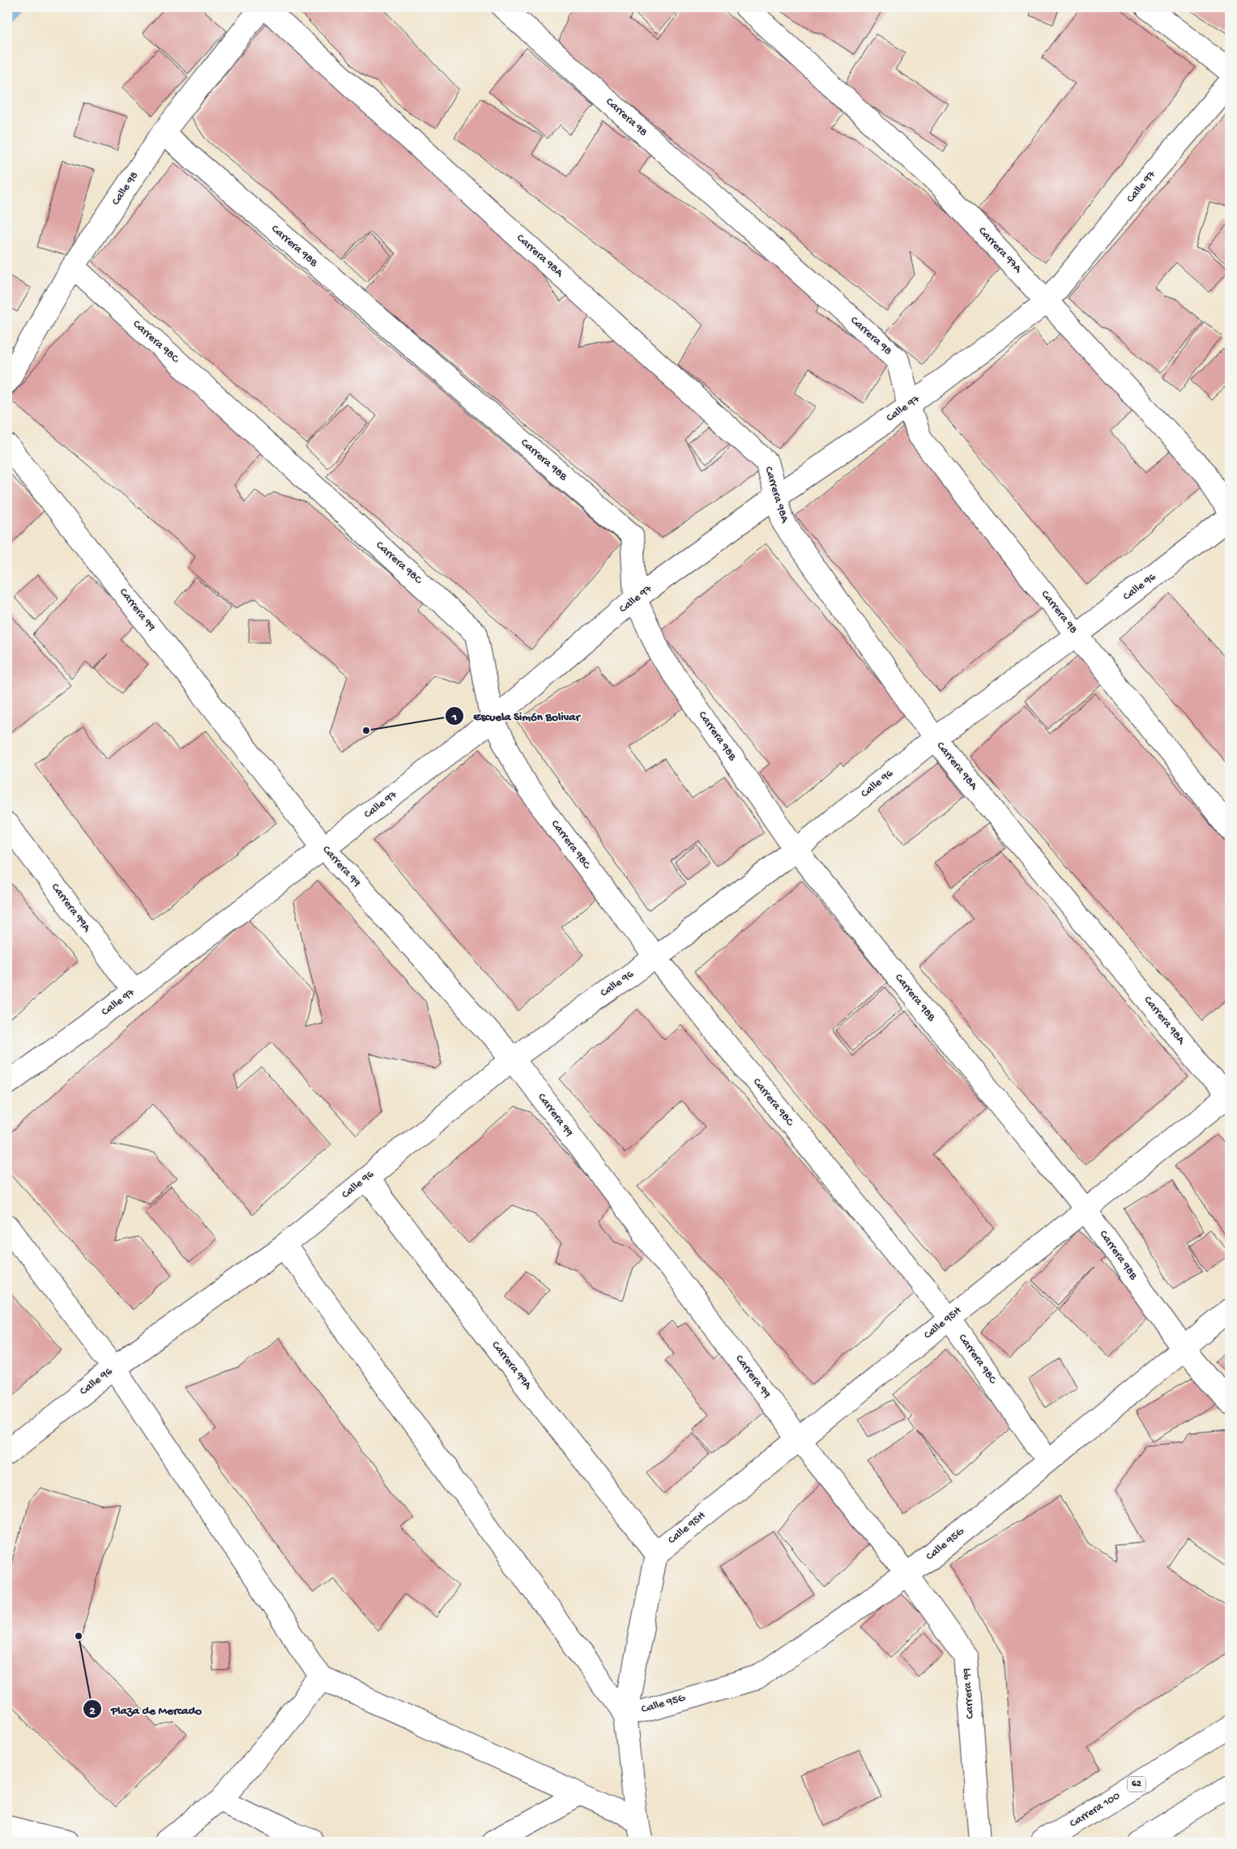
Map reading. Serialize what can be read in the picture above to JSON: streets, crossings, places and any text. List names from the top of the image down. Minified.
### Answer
{"streets":{"main road":["Carrera 98","Calle 97","Calle 98","Carrera 98B","Carrera 97A","Carrera 98A","Carrera 98C","Calle 96","Carrera 99","Carrera 99A","Calle 95H","Calle 95G","62","Carrera 100"]},"crossings":[["Carrera 98","Calle 97"],["Carrera 98","Calle 96"],["Calle 97","Carrera 98B"],["Calle 97","Carrera 97A"],["Calle 97","Carrera 98A"],["Calle 97","Carrera 98C"],["Calle 97","Carrera 99"],["Calle 97","Carrera 99A"],["Calle 98","Carrera 98B"],["Calle 98","Carrera 98C"],["Carrera 98B","Calle 96"],["Carrera 98B","Calle 95H"],["Carrera 98B","Calle 95G"],["Carrera 98A","Calle 96"],["Carrera 98A","Calle 95H"],["Carrera 98C","Calle 96"],["Carrera 98C","Calle 95H"],["Carrera 98C","Calle 95G"],["Calle 96","Carrera 99"],["Calle 96","Carrera 99A"],["Carrera 99","Calle 95H"],["Carrera 99","Calle 95G"],["Carrera 99A","Calle 95H"]],"places":["Escuela Simón Bolivar","Plaza de Mercado"]}
